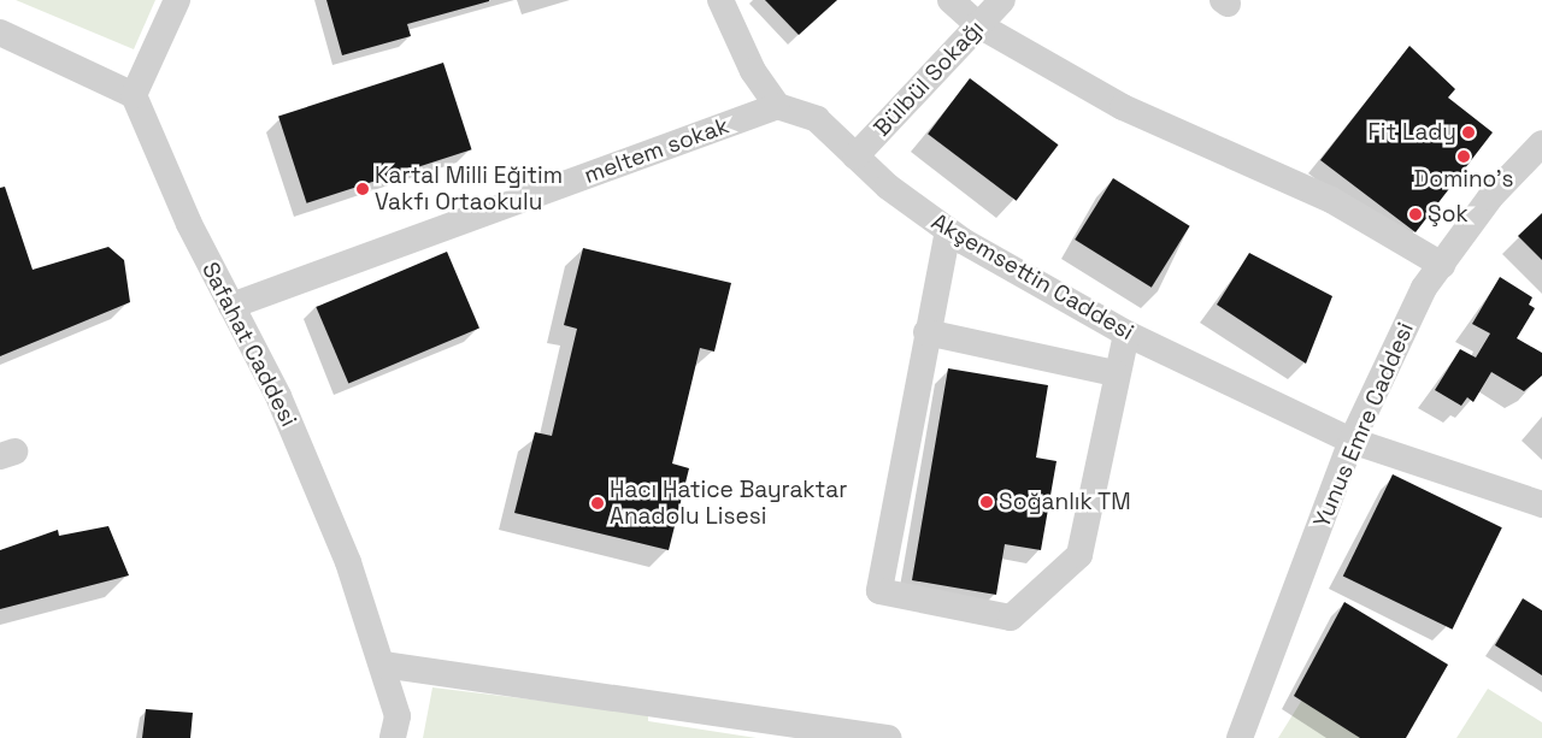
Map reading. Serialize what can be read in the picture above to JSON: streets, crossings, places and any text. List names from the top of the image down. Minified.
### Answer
{"streets":{"street":["Bülbül Sokağı","meltem sokak","Akşemsettin Caddesi","Safahat Caddesi","Yunus Emre Caddesi"]},"crossings":[["Bülbül Sokağı","Akşemsettin Caddesi"],["meltem sokak","Akşemsettin Caddesi"],["meltem sokak","Safahat Caddesi"],["Akşemsettin Caddesi","Yunus Emre Caddesi"]],"places":["Fit Lady","Domino's","Kartal Milli Eğitim Vakfı Ortaokulu","Şok","Soğanlık TM","Hacı Hatice Bayraktar Anadolu Lisesi"]}
